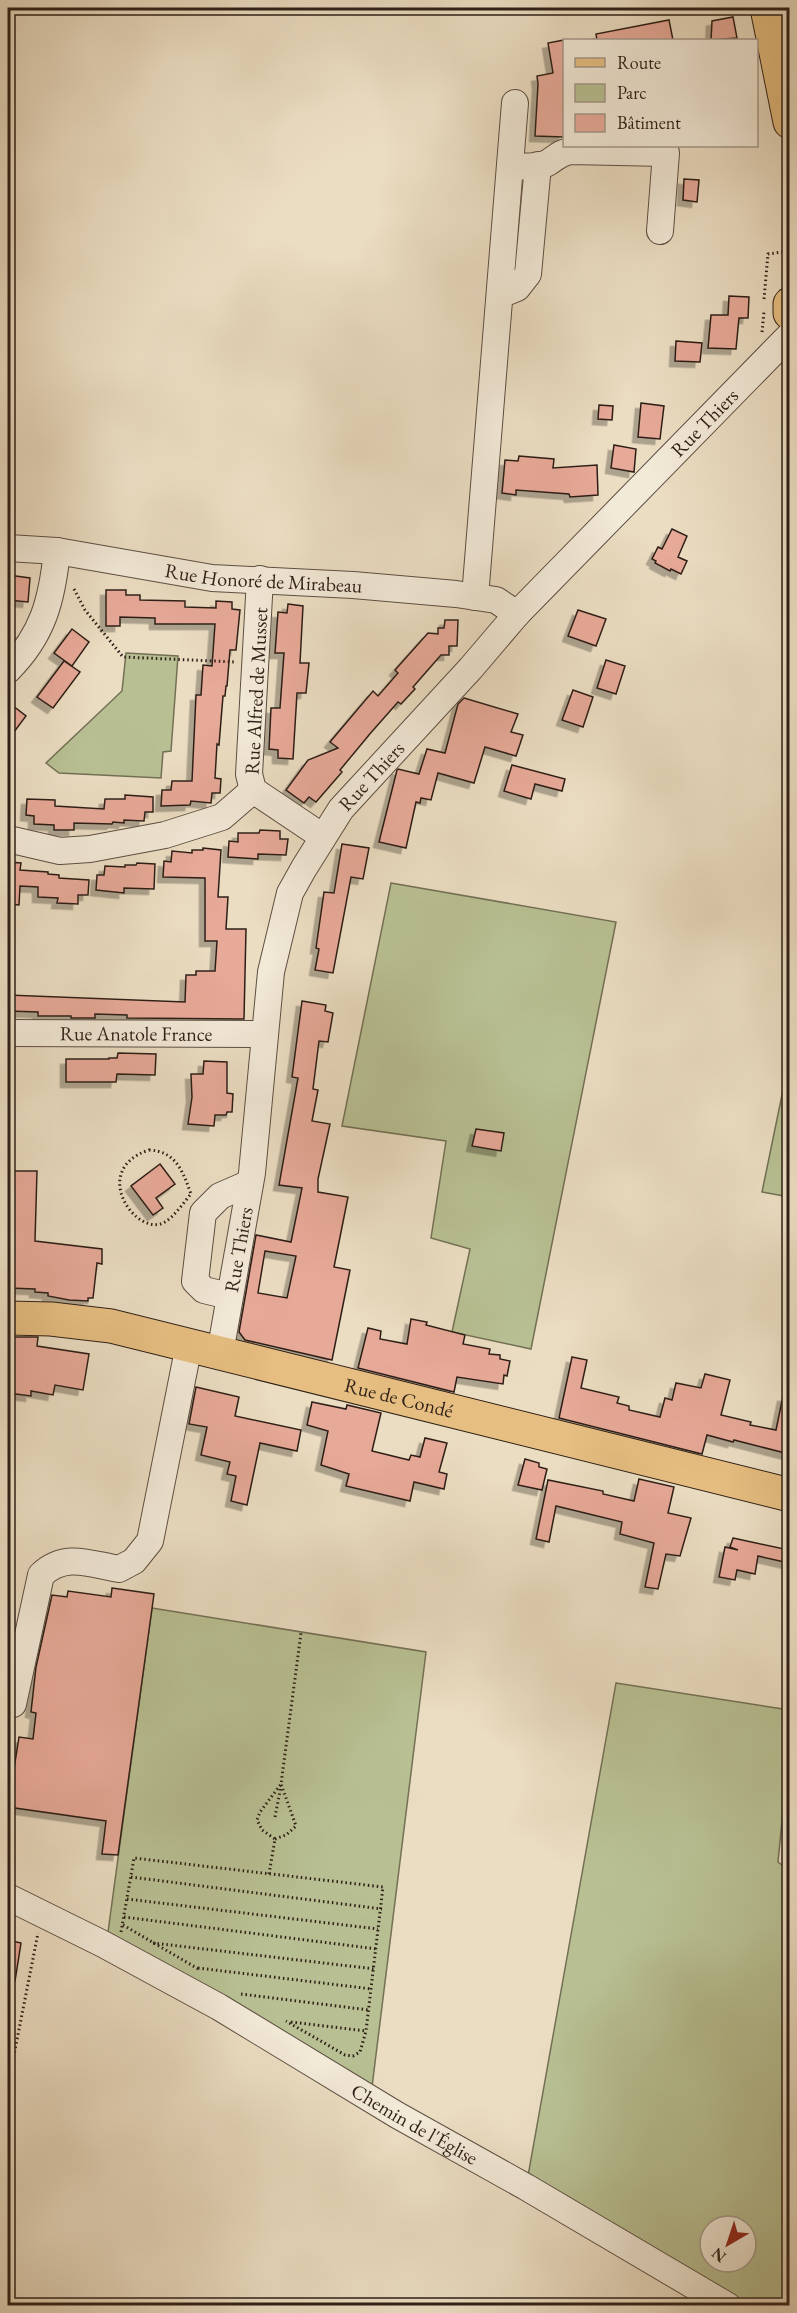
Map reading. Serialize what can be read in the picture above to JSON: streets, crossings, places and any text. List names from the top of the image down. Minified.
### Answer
{"streets":{"main road":["Rue de Condé"],"street":["Rue Thiers","Rue Honoré de Mirabeau","Rue Alfred de Musset","Rue Anatole France","Chemin de l'Église"]},"crossings":[["Rue Thiers","Rue Honoré de Mirabeau"],["Rue Thiers","Rue Alfred de Musset"],["Rue Thiers","Rue Anatole France"],["Rue Thiers","Rue de Condé"],["Rue Honoré de Mirabeau","Rue Alfred de Musset"]],"legend":["Route","Parc","Bâtiment"],"north":"bottom left"}
